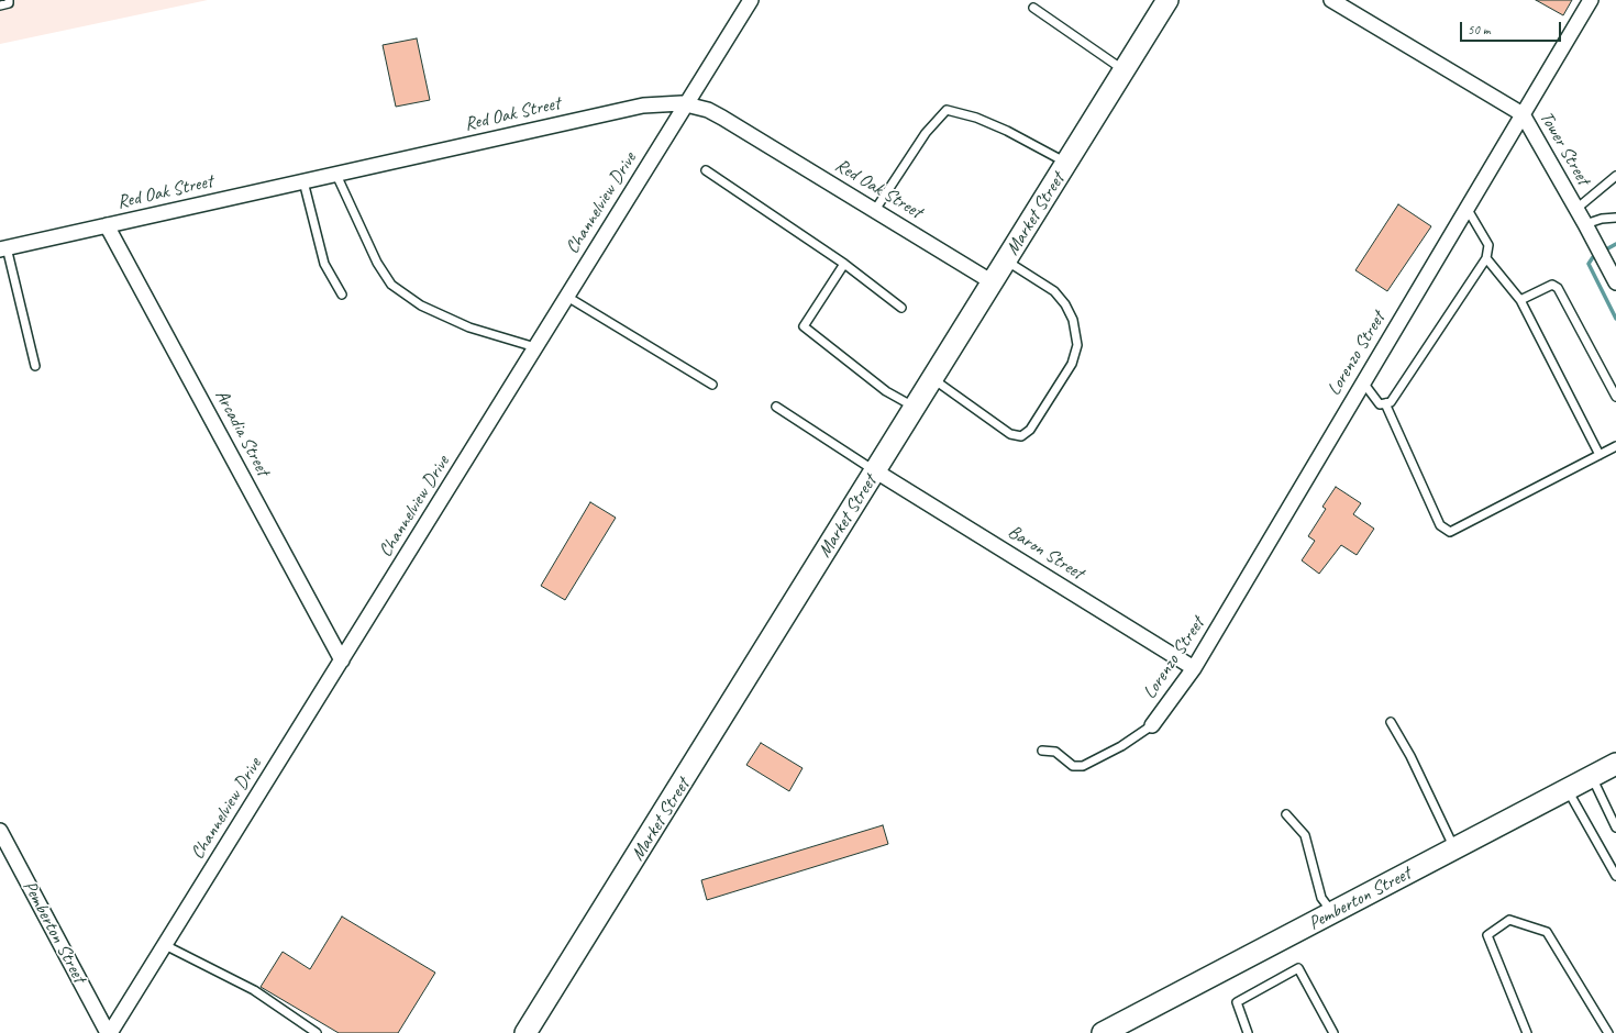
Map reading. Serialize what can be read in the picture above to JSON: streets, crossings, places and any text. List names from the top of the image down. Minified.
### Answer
{"streets":{"street":["Red Oak Street","Tower Street","Channelview Drive","Market Street","Lorenzo Street","Arcadia Street","Baron Street","Pemberton Street"]},"crossings":[["Red Oak Street","Channelview Drive"],["Red Oak Street","Market Street"],["Red Oak Street","Arcadia Street"],["Tower Street","Lorenzo Street"],["Channelview Drive","Arcadia Street"],["Channelview Drive","Pemberton Street"],["Market Street","Baron Street"],["Lorenzo Street","Baron Street"]],"scale_bar":"50 m"}
